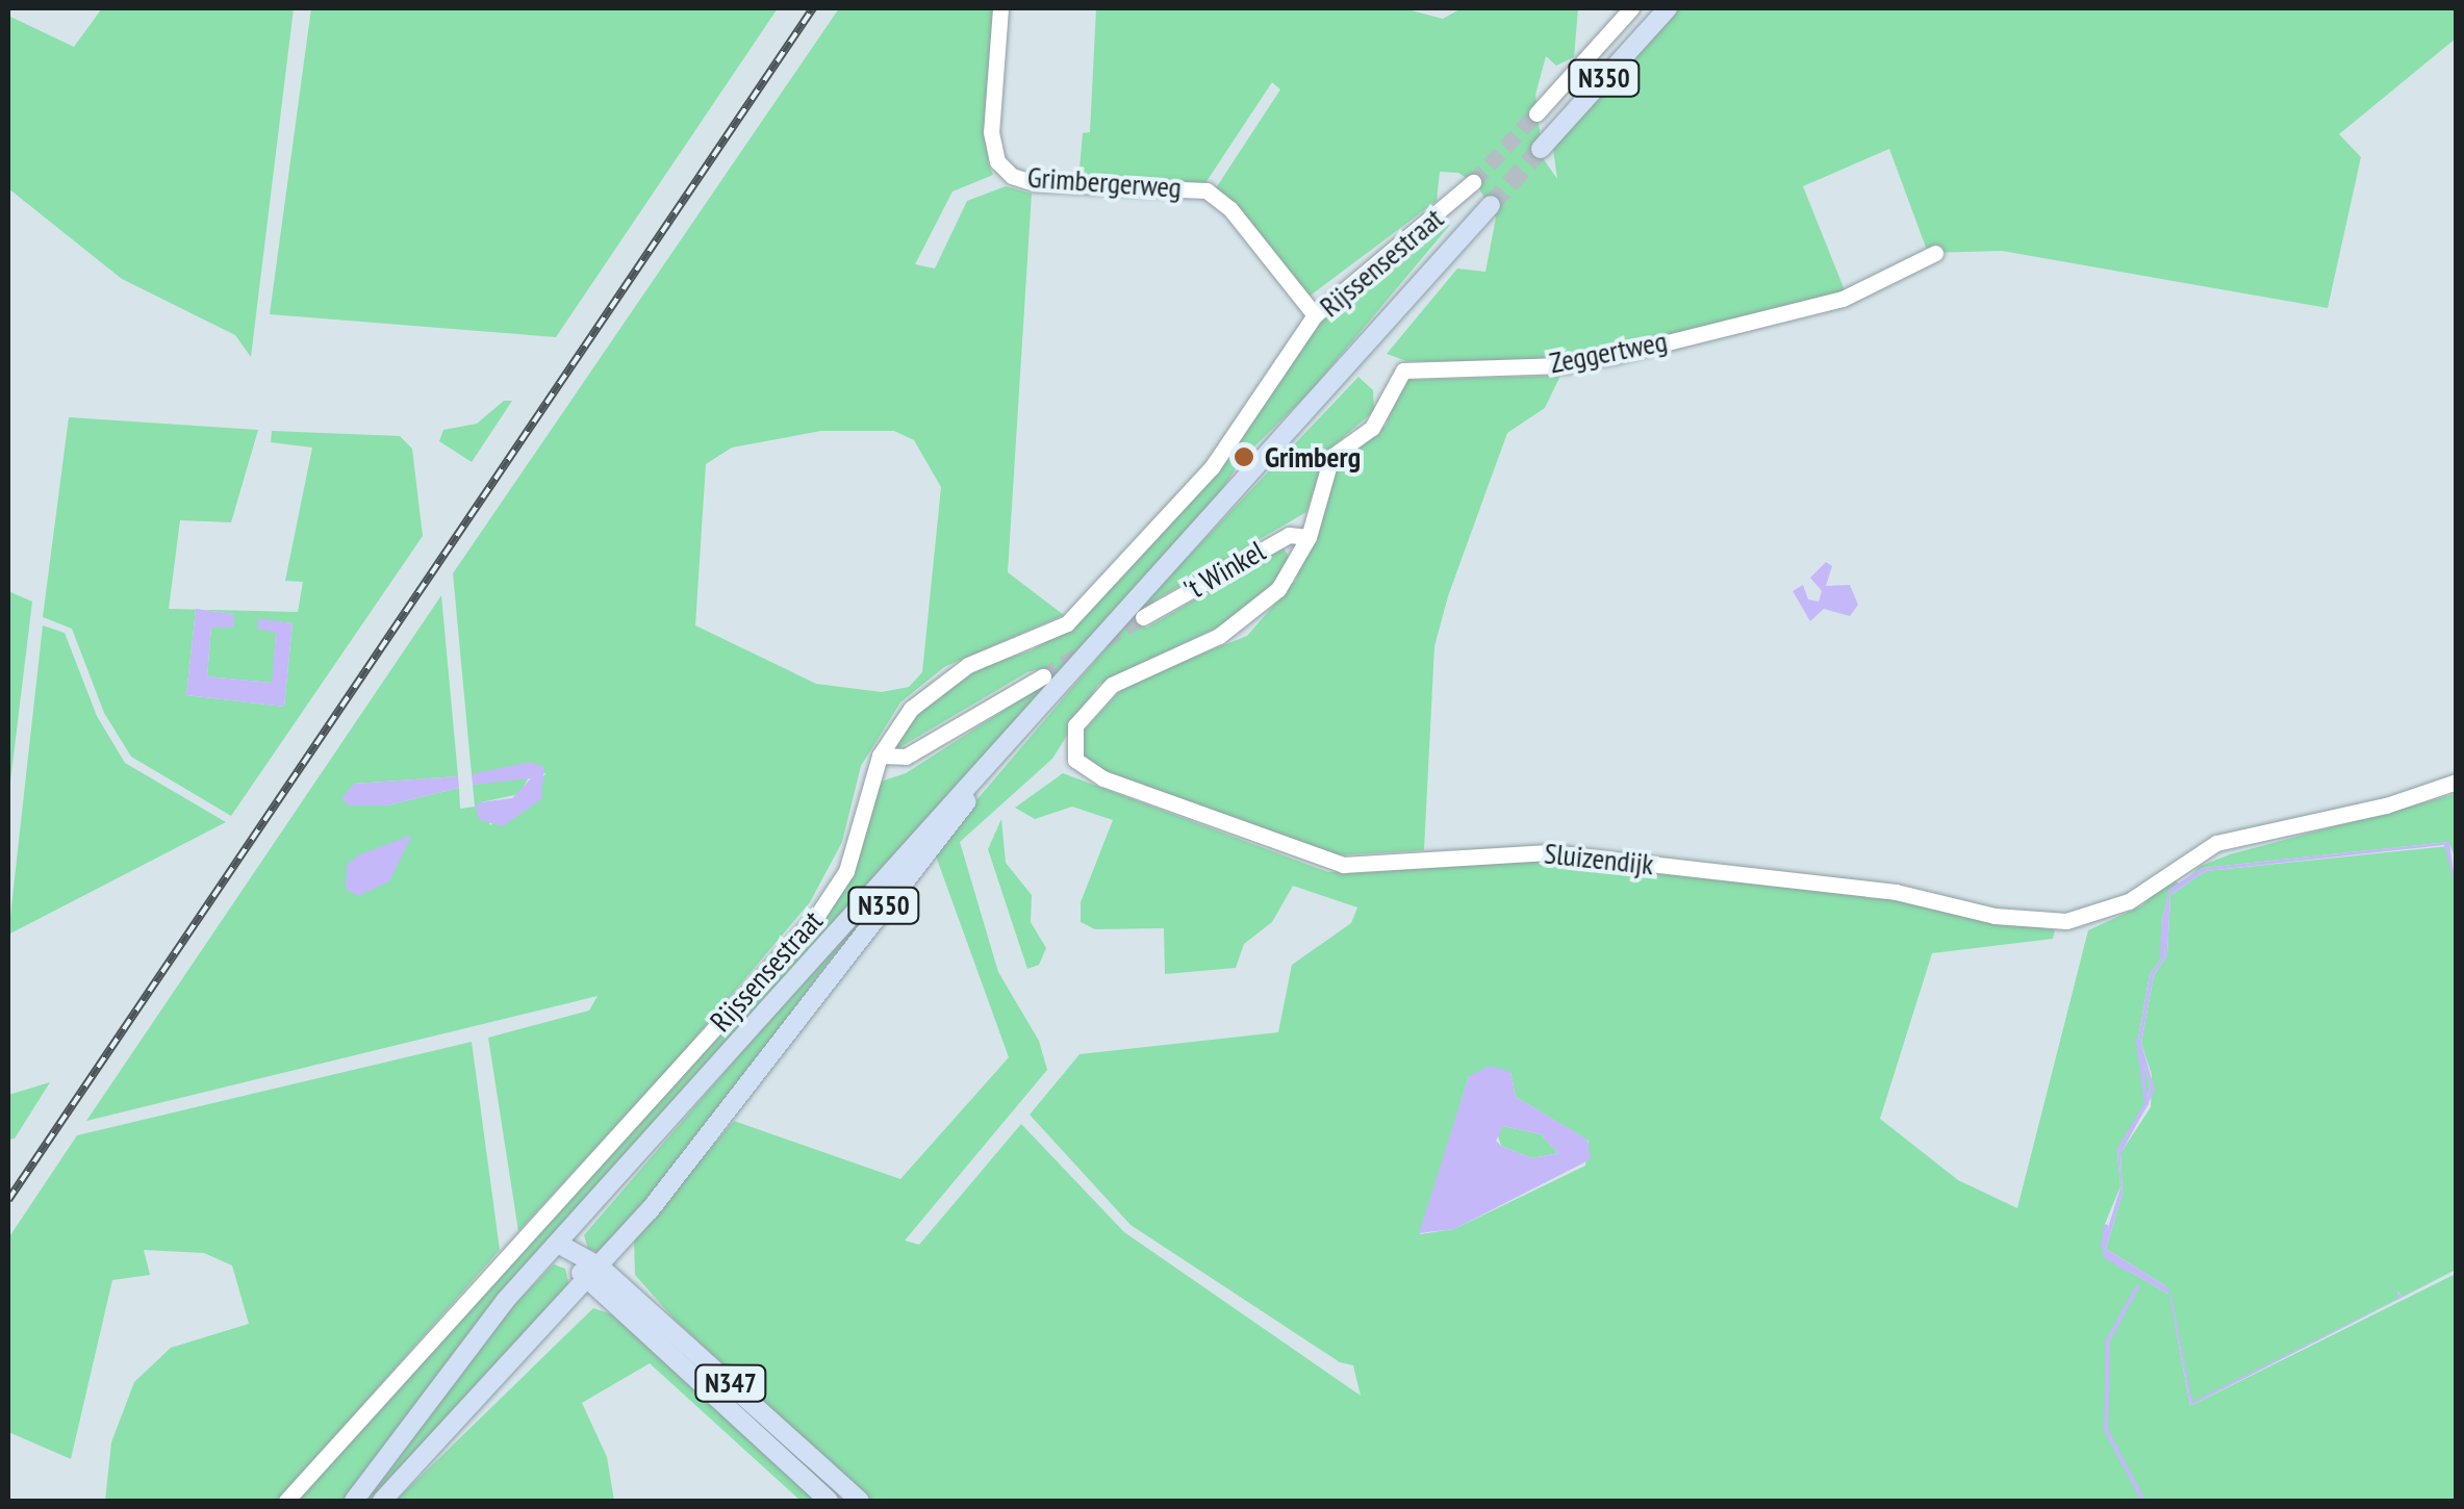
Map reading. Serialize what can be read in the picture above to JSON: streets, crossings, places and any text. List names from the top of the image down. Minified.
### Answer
{"streets":{"main road":["N350","Rijssensestraat","N347"],"street":["Grimbergerweg","Zeggertweg","'t Winkel","Sluizendijk"]},"crossings":[["Grimbergerweg","Rijssensestraat"],["Rijssensestraat","N347"],["Zeggertweg","'t Winkel"],["Zeggertweg","Sluizendijk"],["'t Winkel","Sluizendijk"]],"places":["Grimberg"]}
